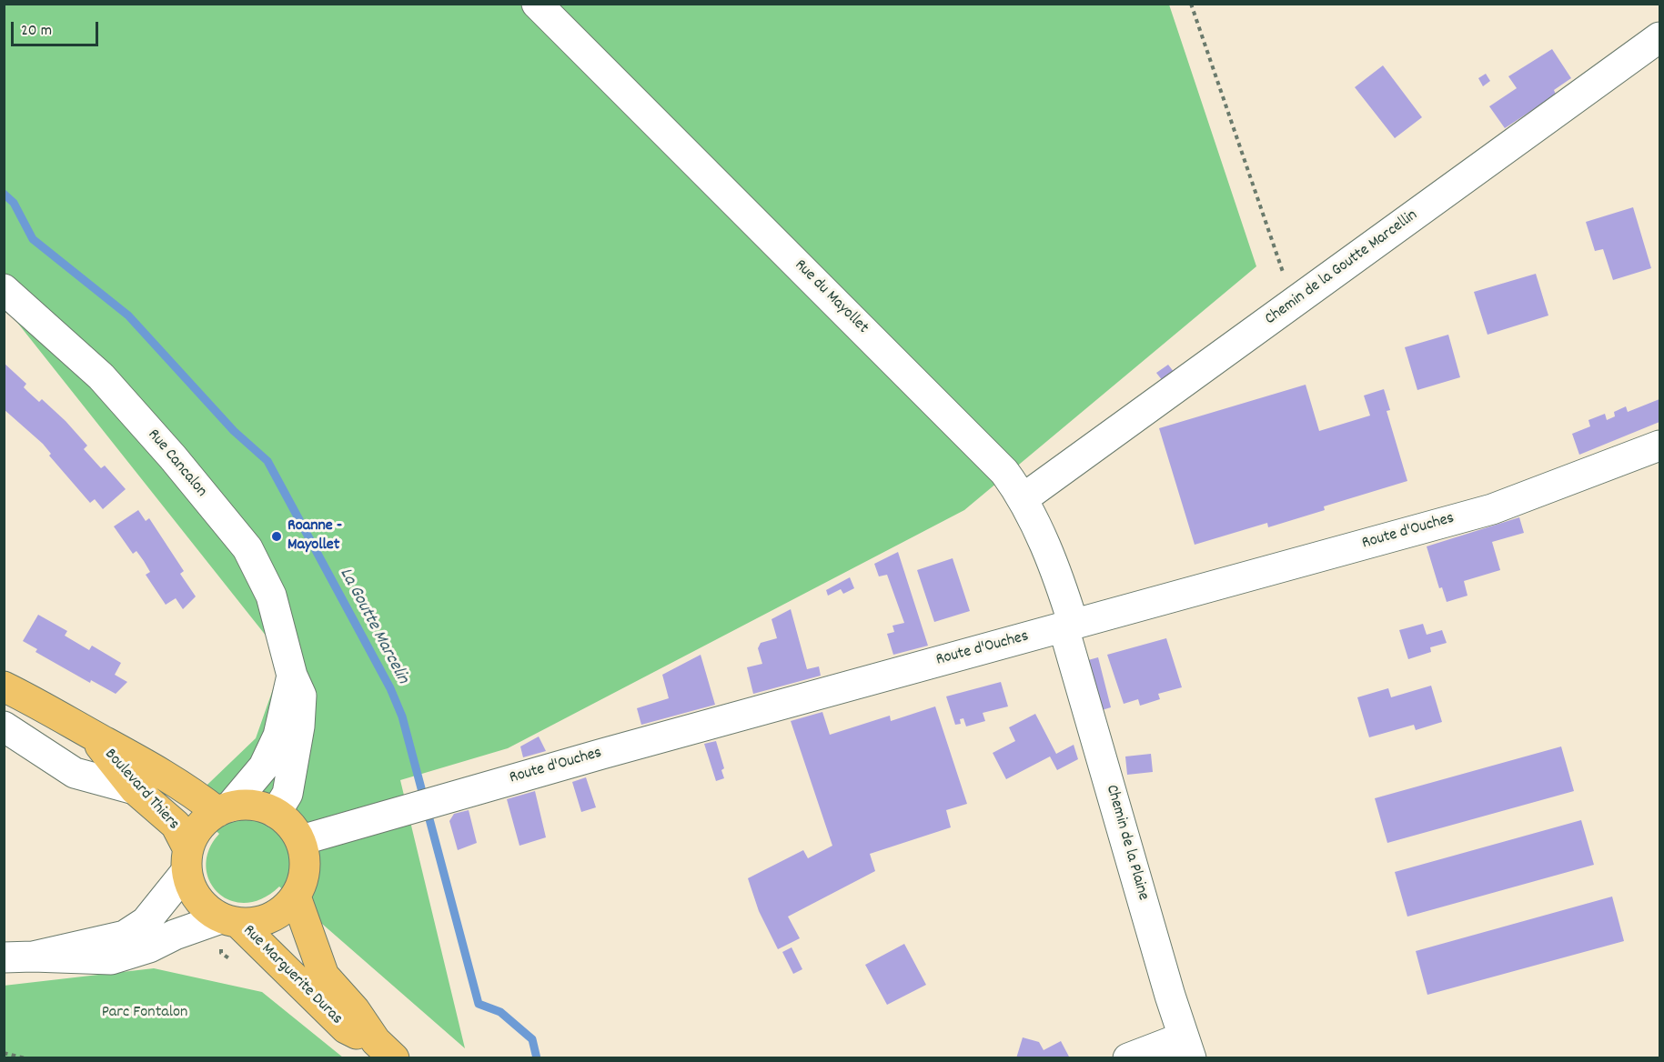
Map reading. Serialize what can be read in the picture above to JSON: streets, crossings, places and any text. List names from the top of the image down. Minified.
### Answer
{"streets":{"main road":["Boulevard Thiers","Rue Marguerite Duras"],"street":["Chemin de la Goutte Marcellin","Rue du Mayollet","Rue Cancalon","Route d'Ouches","Chemin de la Plaine"]},"crossings":[["Chemin de la Goutte Marcellin","Rue du Mayollet"],["Rue du Mayollet","Route d'Ouches"],["Rue du Mayollet","Chemin de la Plaine"],["Rue Cancalon","Route d'Ouches"],["Rue Cancalon","Boulevard Thiers"],["Rue Cancalon","Rue Marguerite Duras"],["Route d'Ouches","Boulevard Thiers"],["Route d'Ouches","Chemin de la Plaine"],["Route d'Ouches","Rue Marguerite Duras"],["Boulevard Thiers","Rue Marguerite Duras"]],"water":["La Goutte Marcelin"],"parks":["Parc Fontalon"],"places":["Roanne - Mayollet"],"scale_bar":"20 m"}
